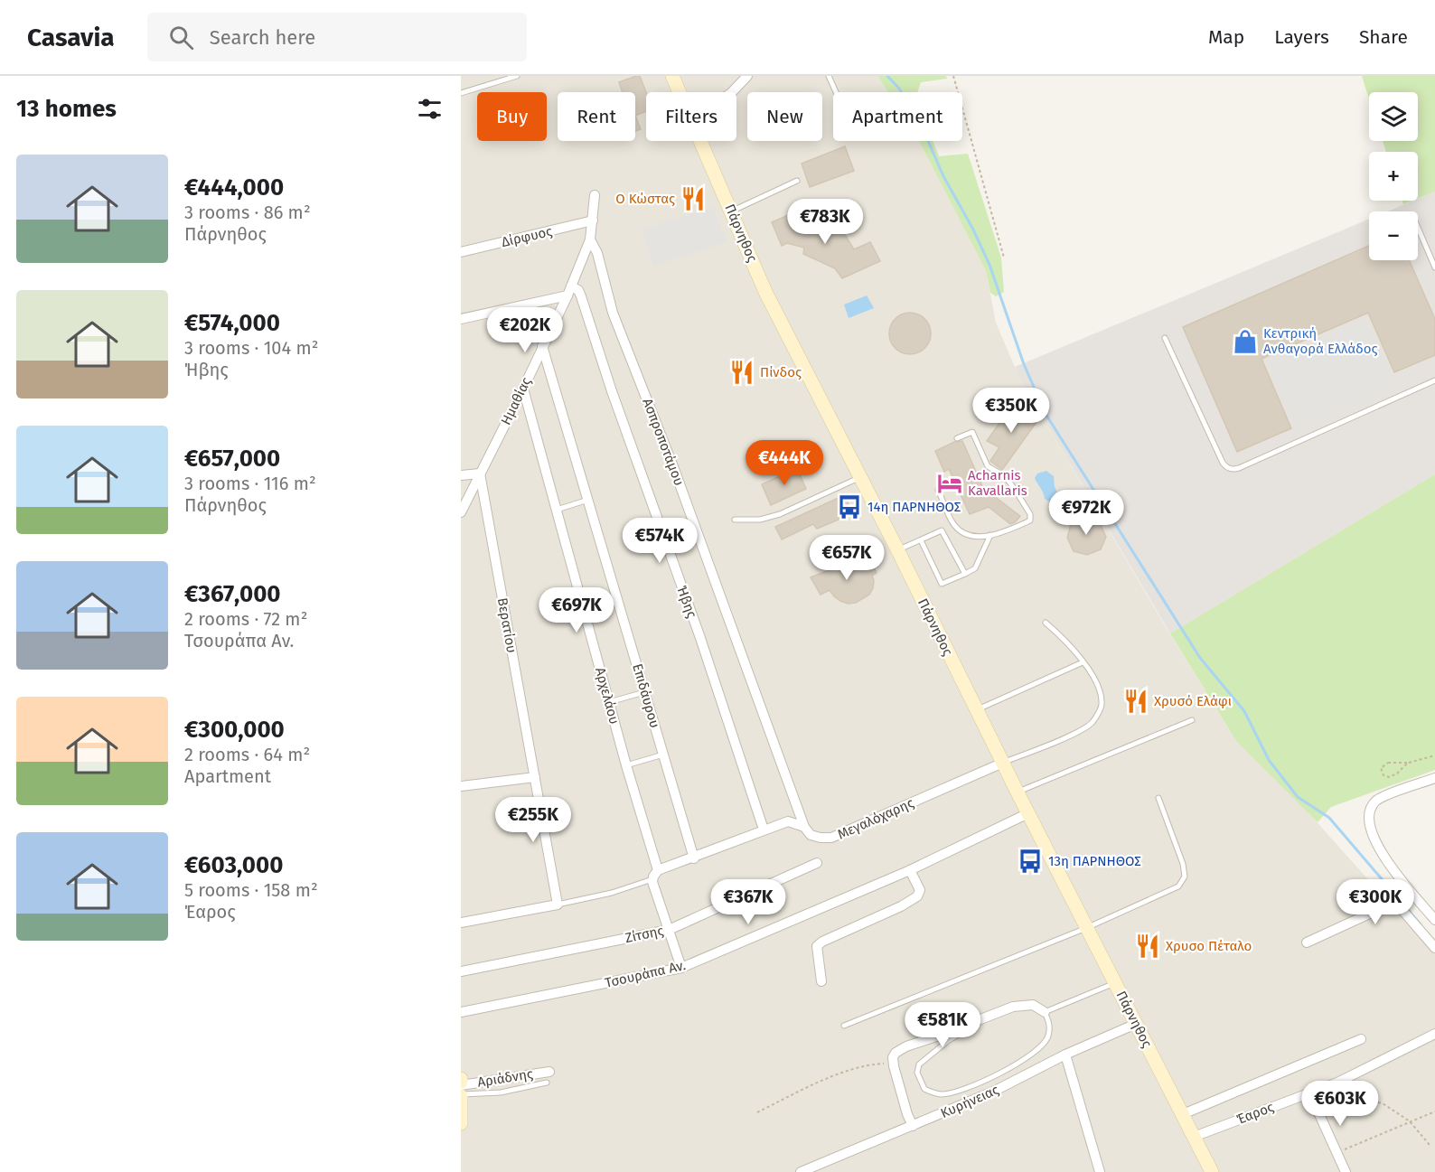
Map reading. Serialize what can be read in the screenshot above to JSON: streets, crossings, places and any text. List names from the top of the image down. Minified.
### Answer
{"streets":{"main road":["Πάρνηθος"],"street":["Δίρφυος","Ημαθίας","Ασπροποτάμου","Ήβης","Βερατίου","Αρχελάου","Επιδάυρου","Μεγαλόχαρης","Ζίτσης","Τσουράπα Αν.","Αριάδνης","Κυρήνειας","Έαρος"]},"crossings":[["Πάρνηθος","Μεγαλόχαρης"],["Πάρνηθος","Τσουράπα Αν."],["Πάρνηθος","Κυρήνειας"],["Πάρνηθος","Έαρος"],["Δίρφυος","Ημαθίας"],["Ημαθίας","Ασπροποτάμου"],["Ημαθίας","Ήβης"],["Ημαθίας","Βερατίου"],["Ημαθίας","Αρχελάου"],["Ημαθίας","Επιδάυρου"],["Ασπροποτάμου","Μεγαλόχαρης"],["Ήβης","Μεγαλόχαρης"],["Αρχελάου","Μεγαλόχαρης"],["Επιδάυρου","Μεγαλόχαρης"]],"places":{"restaurant":["Ο Κώστας","Πίνδος","Χρυσό Ελάφι","Χρυσο Πέταλο"],"shop":["Κεντρική Ανθαγορά Ελλάδος"],"hotel":["Acharnis Kavallaris"],"bus stop":["14η ΠΑΡΝΗΘΟΣ","13η ΠΑΡΝΗΘΟΣ"]},"page":{"header":"Casavia","search":"Search here","nav":["Map","Layers","Share"],"heading":"13 homes","map_buttons":["+","−"],"chip":["Buy","Rent","Filters","New","Apartment"],"list":[{"name":"€444,000","note":"3 rooms · 86 m² · Πάρνηθος"},{"name":"€574,000","note":"3 rooms · 104 m² · Ήβης"},{"name":"€657,000","note":"3 rooms · 116 m² · Πάρνηθος"},{"name":"€367,000","note":"2 rooms · 72 m² · Τσουράπα Αν."},{"name":"€300,000","note":"2 rooms · 64 m² · Apartment"},{"name":"€603,000","note":"5 rooms · 158 m² · Έαρος"}],"price":["€783K","€202K","€350K","€444K","€972K","€574K","€657K","€697K","€255K","€367K","€300K","€581K","€603K"]}}
